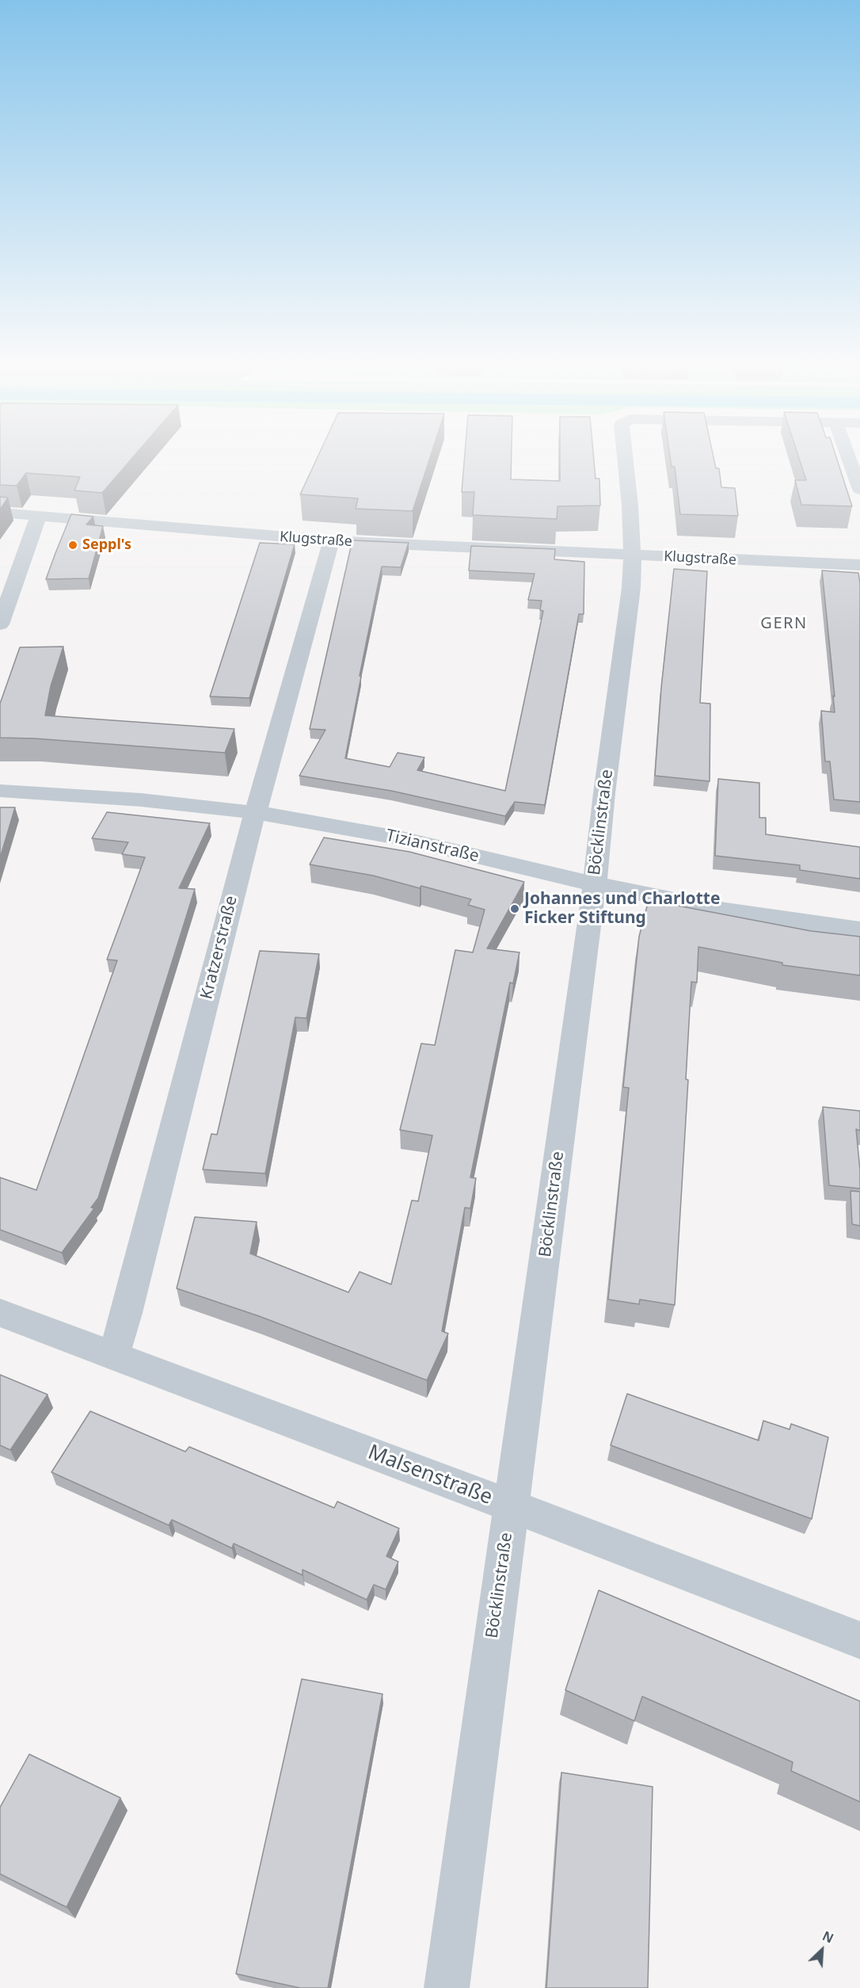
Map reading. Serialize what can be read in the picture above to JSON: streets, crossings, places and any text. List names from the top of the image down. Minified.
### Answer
{"streets":{"street":["Klugstraße","Böcklinstraße","Tizianstraße","Kratzerstraße","Malsenstraße"]},"crossings":[["Klugstraße","Böcklinstraße"],["Klugstraße","Kratzerstraße"],["Böcklinstraße","Tizianstraße"],["Böcklinstraße","Malsenstraße"],["Tizianstraße","Kratzerstraße"],["Kratzerstraße","Malsenstraße"]],"districts":["GERN"],"places":["Seppl's","Johannes und Charlotte Ficker Stiftung"],"north":"top right"}
